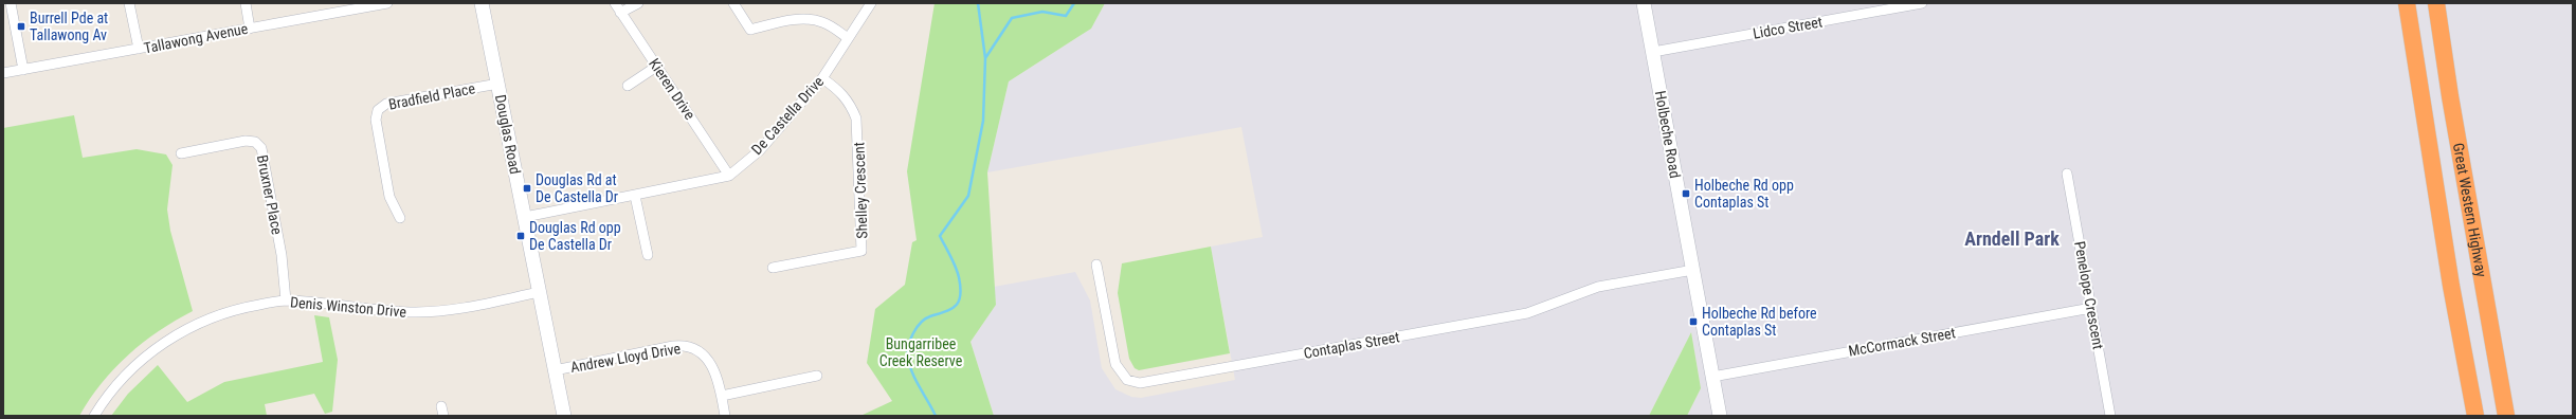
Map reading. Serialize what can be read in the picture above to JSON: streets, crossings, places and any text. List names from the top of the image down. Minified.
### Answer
{"streets":{"highway":["Great Western Highway"],"street":["Lidco Street","Tallawong Avenue","Kieren Drive","Bradfield Place","De Castella Drive","Douglas Road","Holbeche Road","Shelley Crescent","Bruxner Place","Penelope Crescent","Denis Winston Drive","McCormack Street","Contaplas Street","Andrew Lloyd Drive"]},"crossings":[["Lidco Street","Holbeche Road"],["Kieren Drive","De Castella Drive"],["Bradfield Place","Douglas Road"],["De Castella Drive","Douglas Road"],["De Castella Drive","Shelley Crescent"],["Douglas Road","Denis Winston Drive"],["Douglas Road","Andrew Lloyd Drive"],["Holbeche Road","McCormack Street"],["Holbeche Road","Contaplas Street"],["Bruxner Place","Denis Winston Drive"],["Penelope Crescent","McCormack Street"]],"districts":["Arndell Park"],"parks":["Bungarribee Creek Reserve"],"places":{"transit":["Burrell Pde at Tallawong Av","Douglas Rd at De Castella Dr","Holbeche Rd opp Contaplas St","Douglas Rd opp De Castella Dr","Holbeche Rd before Contaplas St"]}}
